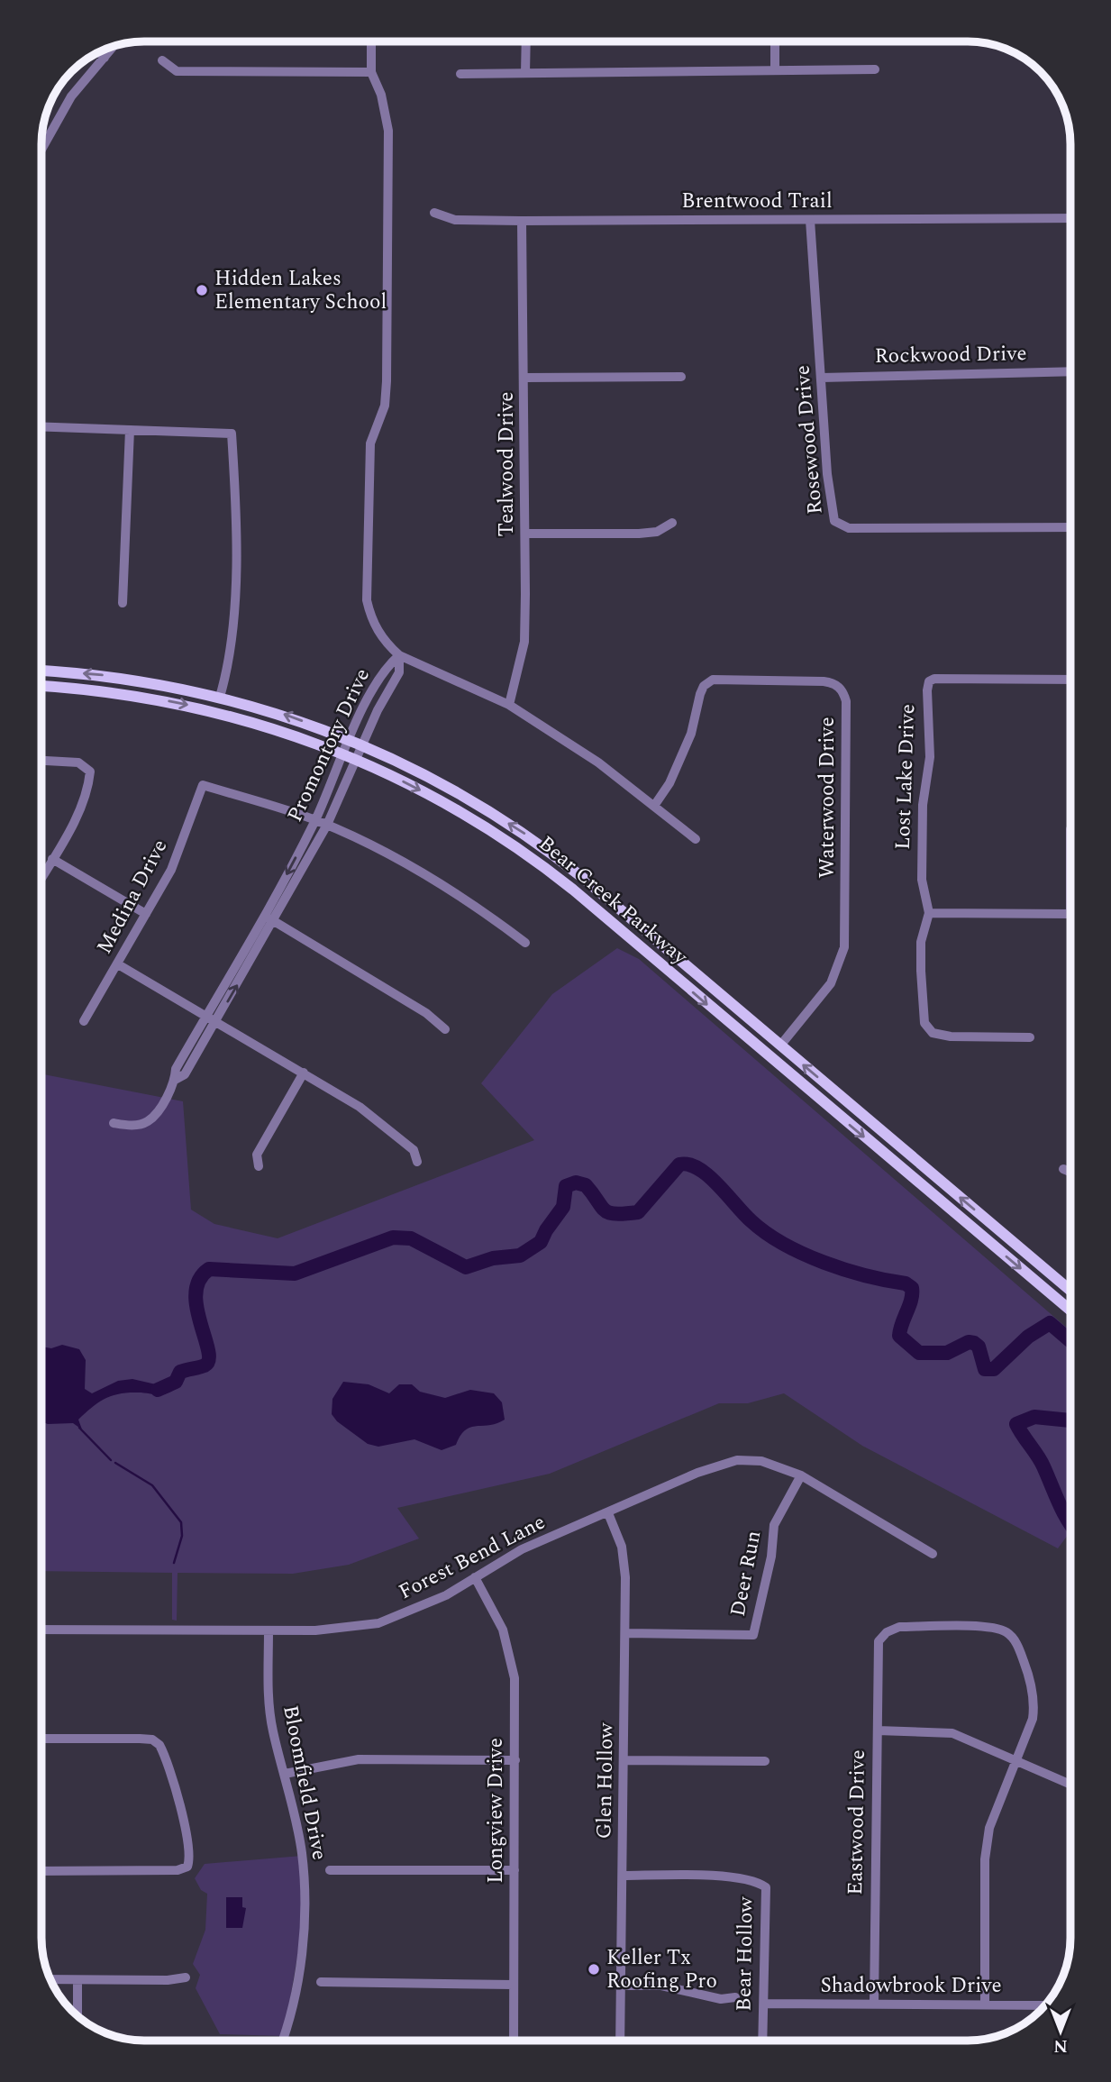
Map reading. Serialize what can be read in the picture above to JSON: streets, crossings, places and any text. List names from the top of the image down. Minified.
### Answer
{"streets":{"main road":["Bear Creek Parkway"],"street":["Brentwood Trail","Rockwood Drive","Rosewood Drive","Tealwood Drive","Promontory Drive","Lost Lake Drive","Waterwood Drive","Medina Drive","Forest Bend Lane","Deer Run","Glen Hollow","Bloomfield Drive","Longview Drive","Eastwood Drive","Bear Hollow","Shadowbrook Drive"]},"crossings":[["Brentwood Trail","Rosewood Drive"],["Brentwood Trail","Tealwood Drive"],["Rockwood Drive","Rosewood Drive"],["Promontory Drive","Medina Drive"],["Promontory Drive","Bear Creek Parkway"],["Waterwood Drive","Bear Creek Parkway"],["Forest Bend Lane","Deer Run"],["Forest Bend Lane","Glen Hollow"],["Forest Bend Lane","Bloomfield Drive"],["Forest Bend Lane","Longview Drive"],["Deer Run","Glen Hollow"],["Glen Hollow","Bear Hollow"],["Eastwood Drive","Shadowbrook Drive"],["Bear Hollow","Shadowbrook Drive"]],"places":["Hidden Lakes Elementary School","Keller Tx Roofing Pro"],"north":"bottom"}
